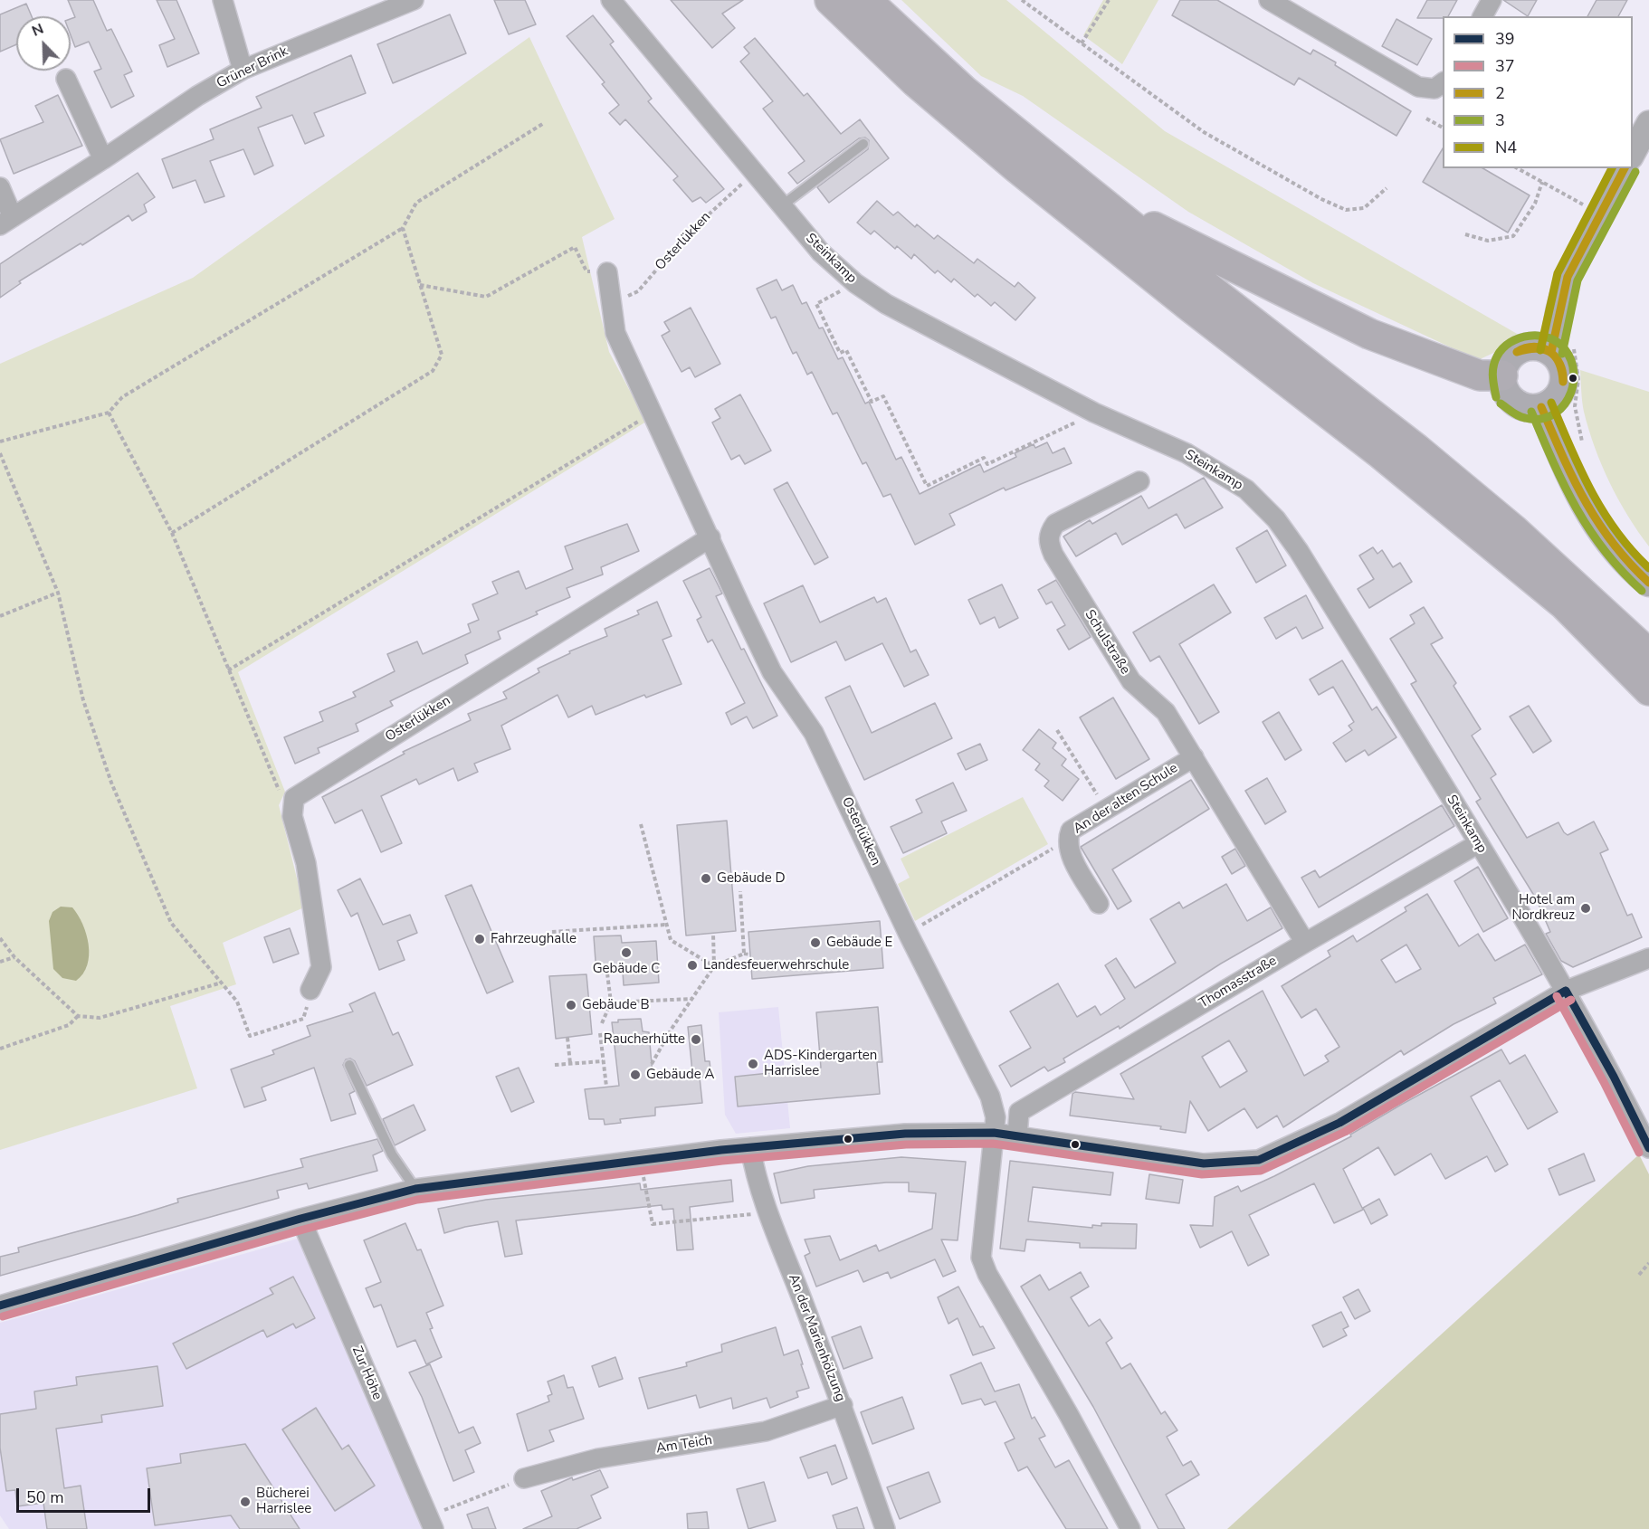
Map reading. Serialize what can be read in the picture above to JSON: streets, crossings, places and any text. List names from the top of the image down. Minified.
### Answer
{"streets":{"street":["Grüner Brink","Osterlükken","Steinkamp","Schulstraße","An der alten Schule","Thomasstraße","An der Marienhölzung","Zur Höhe","Am Teich"]},"crossings":[["Osterlükken","Steinkamp"],["Steinkamp","Thomasstraße"],["Schulstraße","An der alten Schule"],["Schulstraße","Thomasstraße"],["An der Marienhölzung","Am Teich"]],"places":["Gebäude D","Hotel am Nordkreuz","Fahrzeughalle","Gebäude E","Gebäude C","Landesfeuerwehrschule","Gebäude B","Raucherhütte","ADS-Kindergarten Harrislee","Gebäude A","Bücherei Harrislee"],"lines":["transit line 2","transit line N4","transit line 3","transit line 39","transit line 37"],"legend":["39","37","2","3","N4"],"scale_bar":"50 m","north":"top left"}
